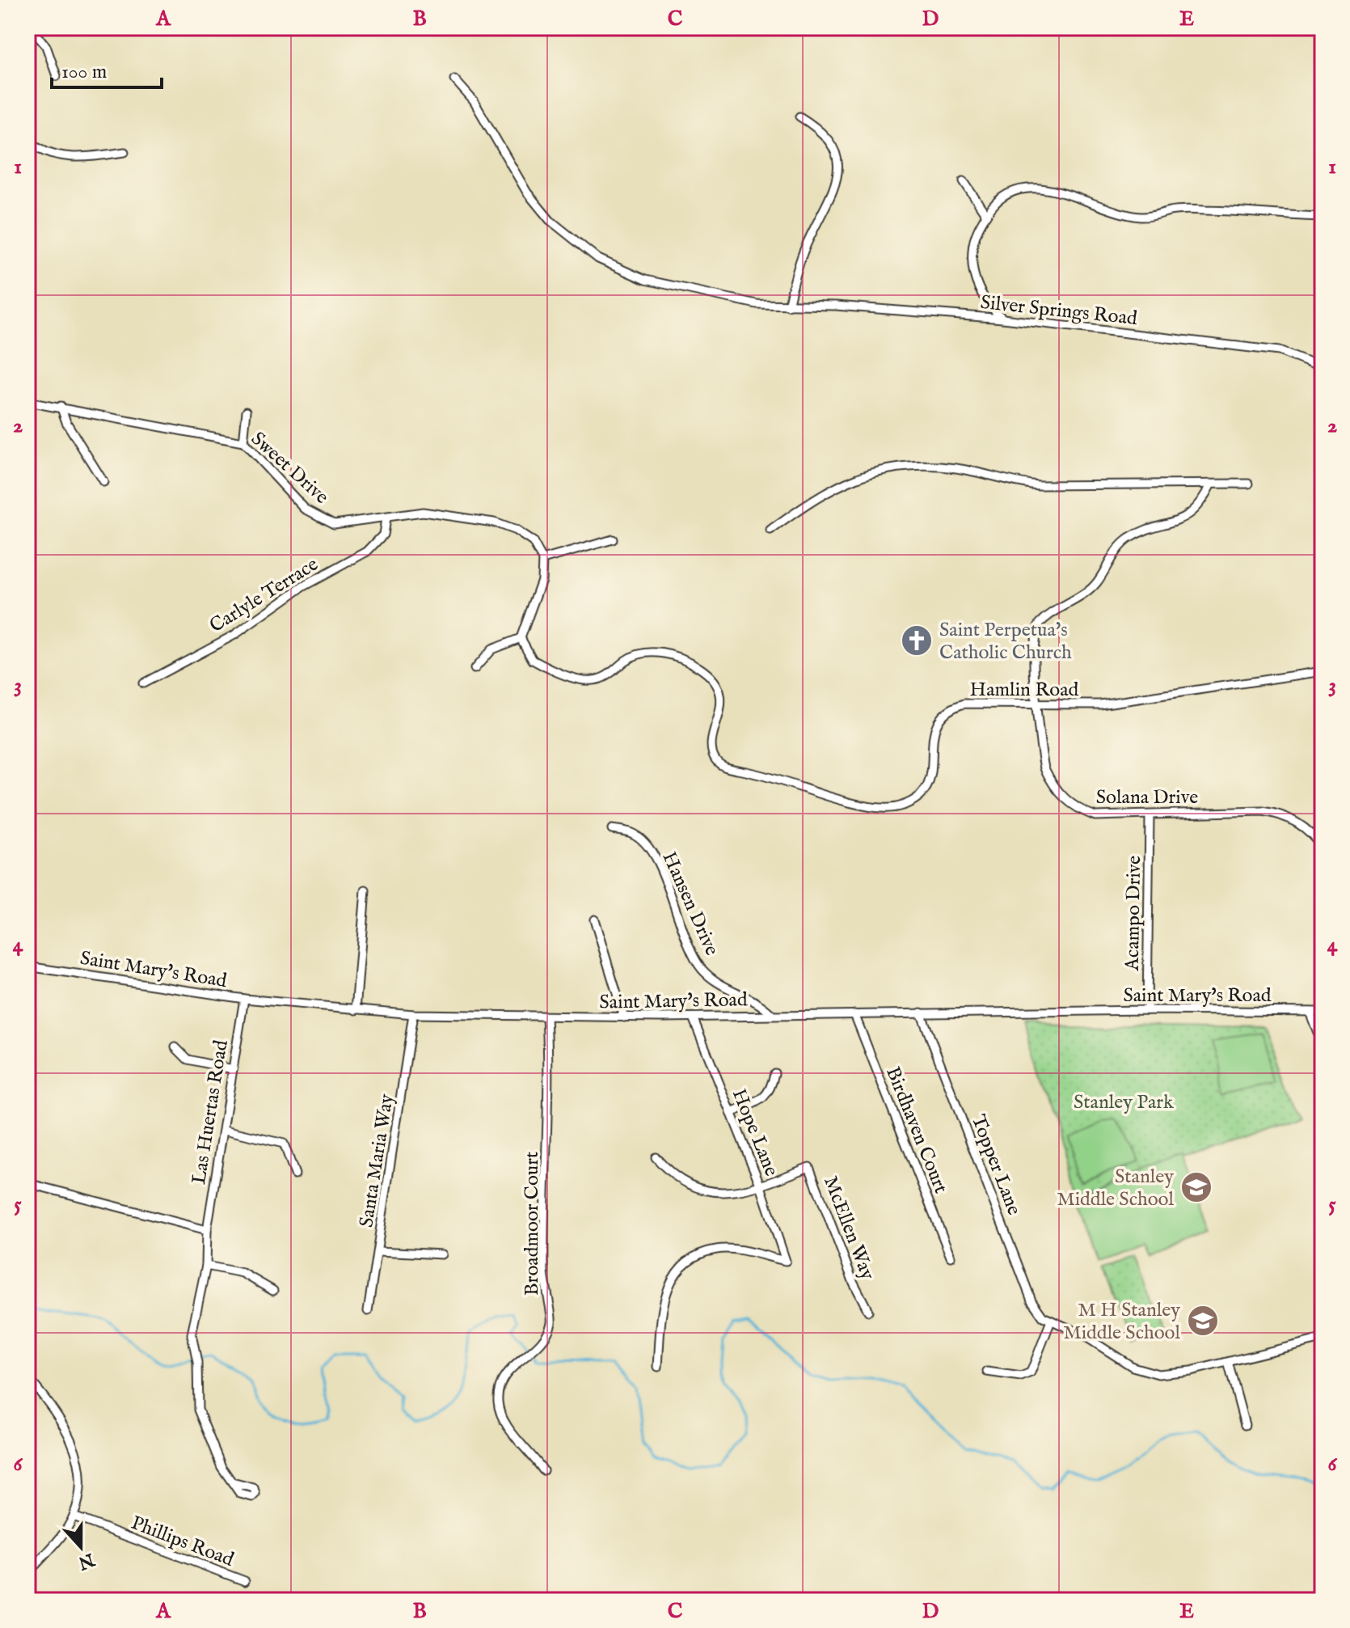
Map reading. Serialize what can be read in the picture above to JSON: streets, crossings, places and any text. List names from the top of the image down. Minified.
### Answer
{"streets":{"street":["Silver Springs Road","Sweet Drive","Carlyle Terrace","Hamlin Road","Solana Drive","Hansen Drive","Acampo Drive","Saint Mary's Road","Las Huertas Road","Birdhaven Court","Hope Lane","Santa Maria Way","Topper Lane","Broadmoor Court","McEllen Way","Phillips Road"]},"crossings":[["Sweet Drive","Carlyle Terrace"],["Hamlin Road","Solana Drive"],["Solana Drive","Acampo Drive"],["Hansen Drive","Saint Mary's Road"],["Acampo Drive","Saint Mary's Road"],["Saint Mary's Road","Las Huertas Road"],["Saint Mary's Road","Birdhaven Court"],["Saint Mary's Road","Hope Lane"],["Saint Mary's Road","Santa Maria Way"],["Saint Mary's Road","Topper Lane"],["Saint Mary's Road","Broadmoor Court"],["Hope Lane","McEllen Way"]],"parks":["Stanley Park"],"places":{"church":["Saint Perpetua's Catholic Church"],"school or university":["Stanley Middle School","M H Stanley Middle School"]},"scale_bar":"100 m","north":"bottom","grid":{"columns":["A","B","C","D","E"],"rows":["1","2","3","4","5","6"]}}
